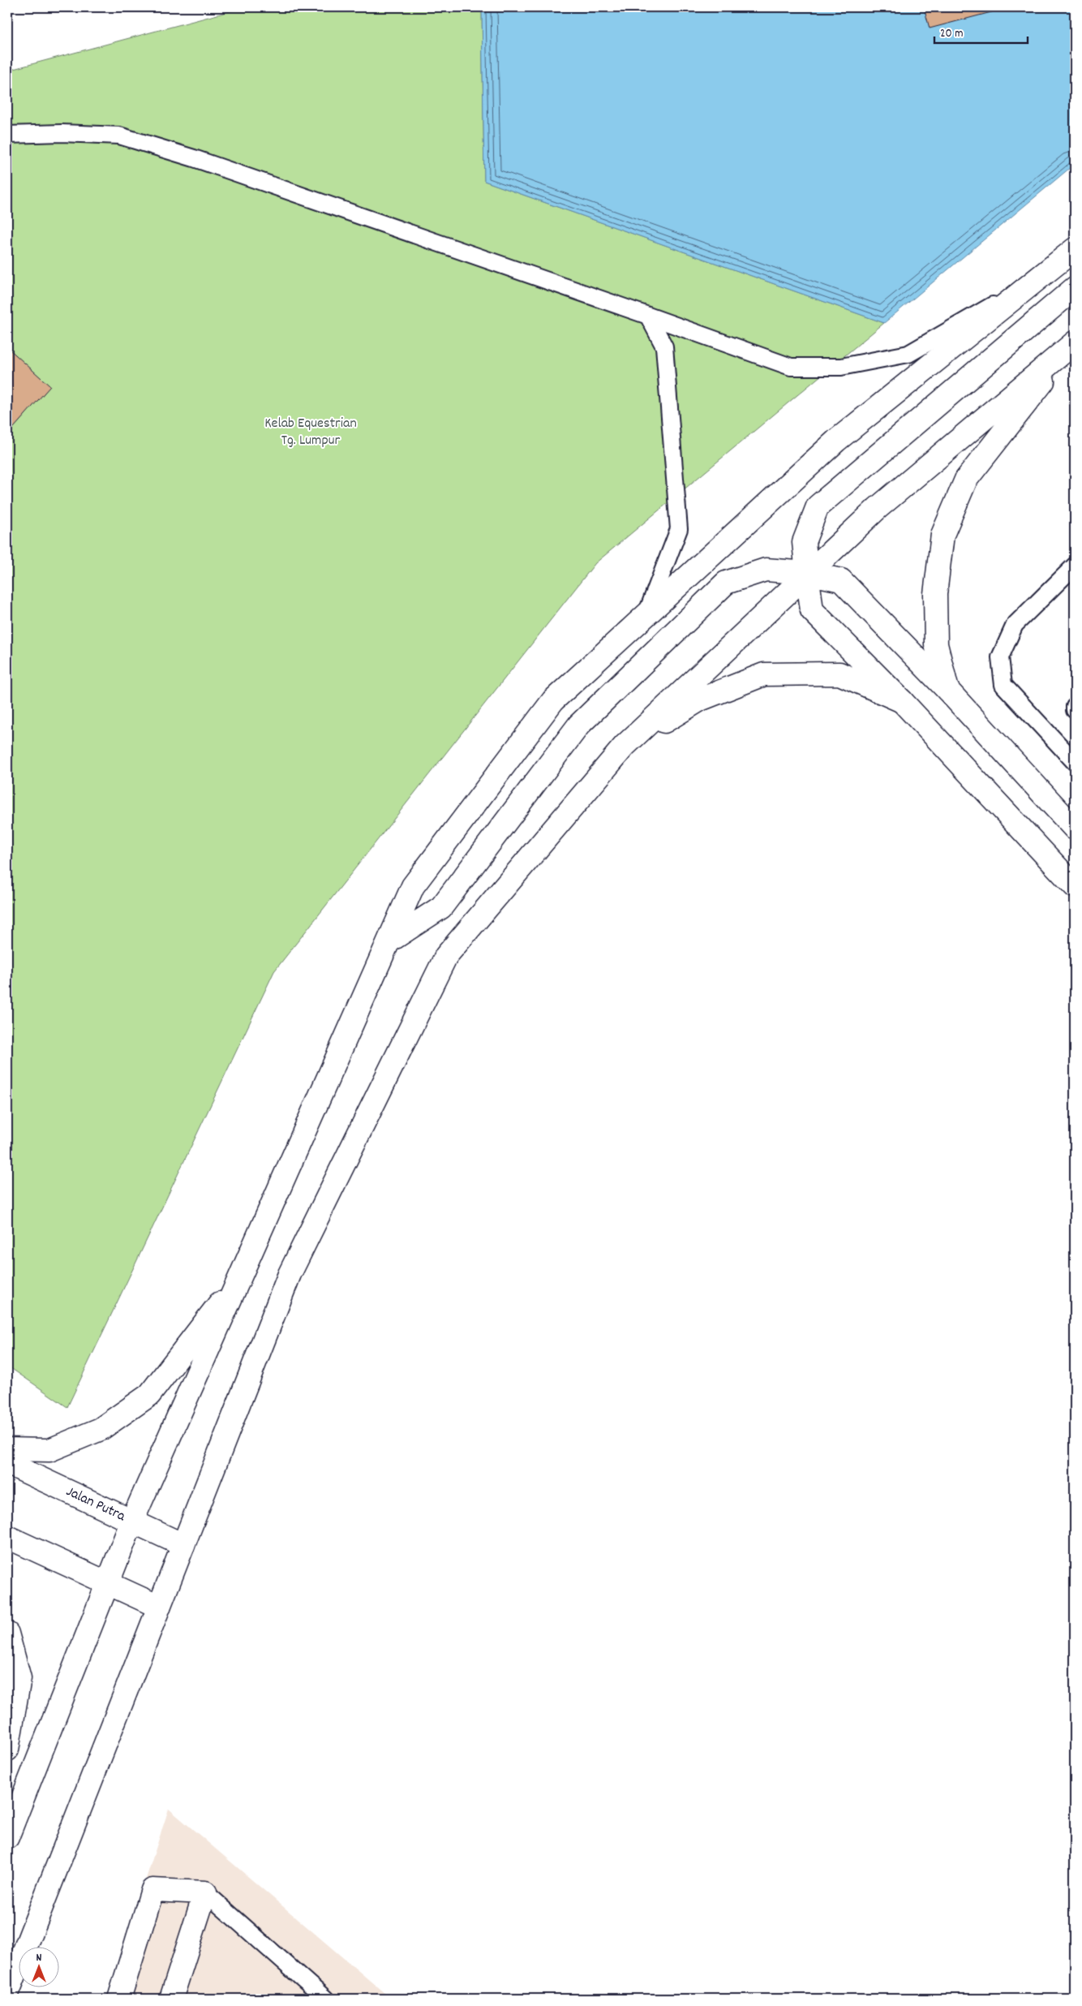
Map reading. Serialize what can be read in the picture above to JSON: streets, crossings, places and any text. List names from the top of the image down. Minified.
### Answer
{"streets":{"main road":["Jalan Putra"]},"parks":["Kelab Equestrian Tg. Lumpur"],"scale_bar":"20 m","north":"top"}
